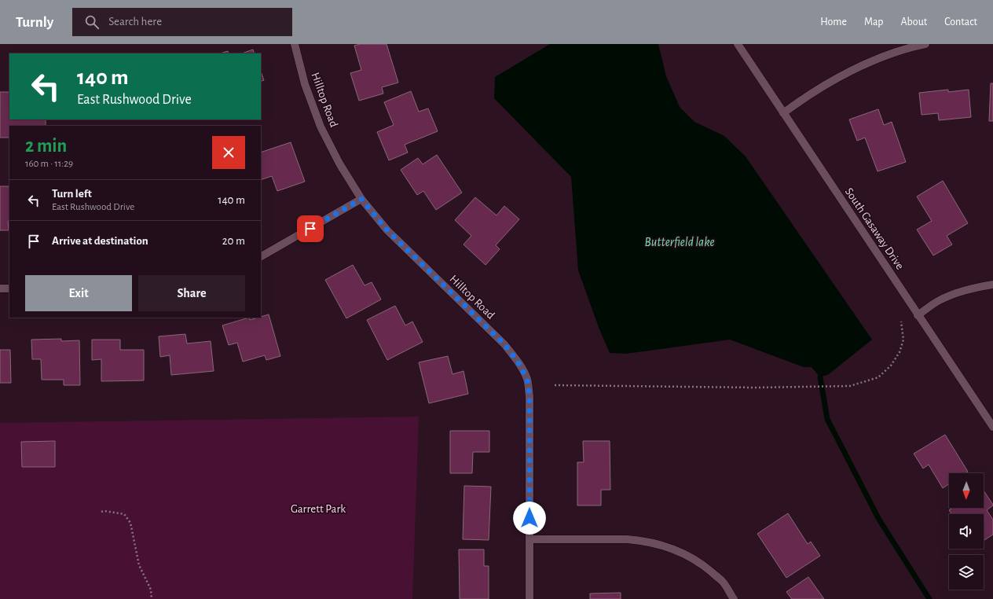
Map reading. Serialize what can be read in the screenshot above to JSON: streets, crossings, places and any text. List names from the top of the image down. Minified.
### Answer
{"streets":{"street":["Hilltop Road","South Gasaway Drive"]},"water":["Butterfield lake"],"parks":["Garrett Park"],"north":"bottom","page":{"header":"Turnly","search":"Search here","nav":["Home","Map","About","Contact"],"turn":["140 m","East Rushwood Drive"],"heading":["2 min","160 m · 11:29"],"list":[{"name":"Turn left","note":"East Rushwood Drive","value":"140 m"},{"name":"Arrive at destination","value":"20 m"}],"buttons":["Exit","Share"]}}
